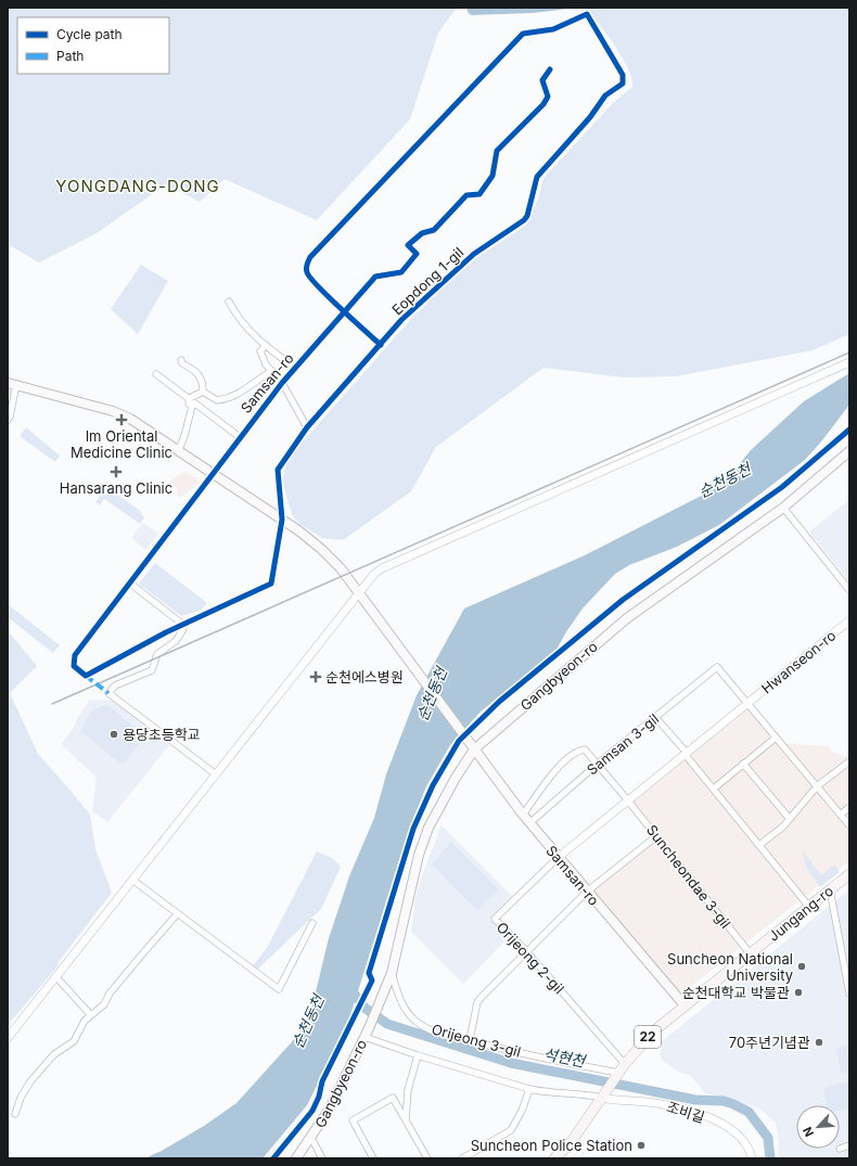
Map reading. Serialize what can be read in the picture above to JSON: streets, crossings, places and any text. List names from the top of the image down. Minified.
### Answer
{"streets":{"main road":["Samsan-ro","Gangbyeon-ro","Jungang-ro","22"],"street":["Eopdong 1-gil","Hwanseon-ro","Samsan 3-gil","Suncheondae 3-gil","Orijeong 2-gil","Orijeong 3-gil","조비길"]},"crossings":[["Eopdong 1-gil","Samsan-ro"],["Samsan-ro","Hwanseon-ro"],["Samsan-ro","Gangbyeon-ro"],["Samsan-ro","Samsan 3-gil"],["Samsan-ro","Jungang-ro"],["Samsan-ro","Orijeong 2-gil"],["Hwanseon-ro","Samsan 3-gil"],["Hwanseon-ro","Suncheondae 3-gil"],["Hwanseon-ro","Orijeong 2-gil"],["Gangbyeon-ro","Orijeong 3-gil"],["Suncheondae 3-gil","Jungang-ro"],["Jungang-ro","Orijeong 2-gil"],["Jungang-ro","22"],["Jungang-ro","Orijeong 3-gil"],["22","Orijeong 3-gil"],["22","조비길"]],"districts":["YONGDANG-DONG"],"water":["순천동천","석현천"],"places":{"health":["Im Oriental Medicine Clinic","Hansarang Clinic","순천에스병원"],"other":["용당초등학교","Suncheon National University","순천대학교 박물관","70주년기념관","Suncheon Police Station"]},"legend":["Cycle path","Path"],"north":"bottom left"}
